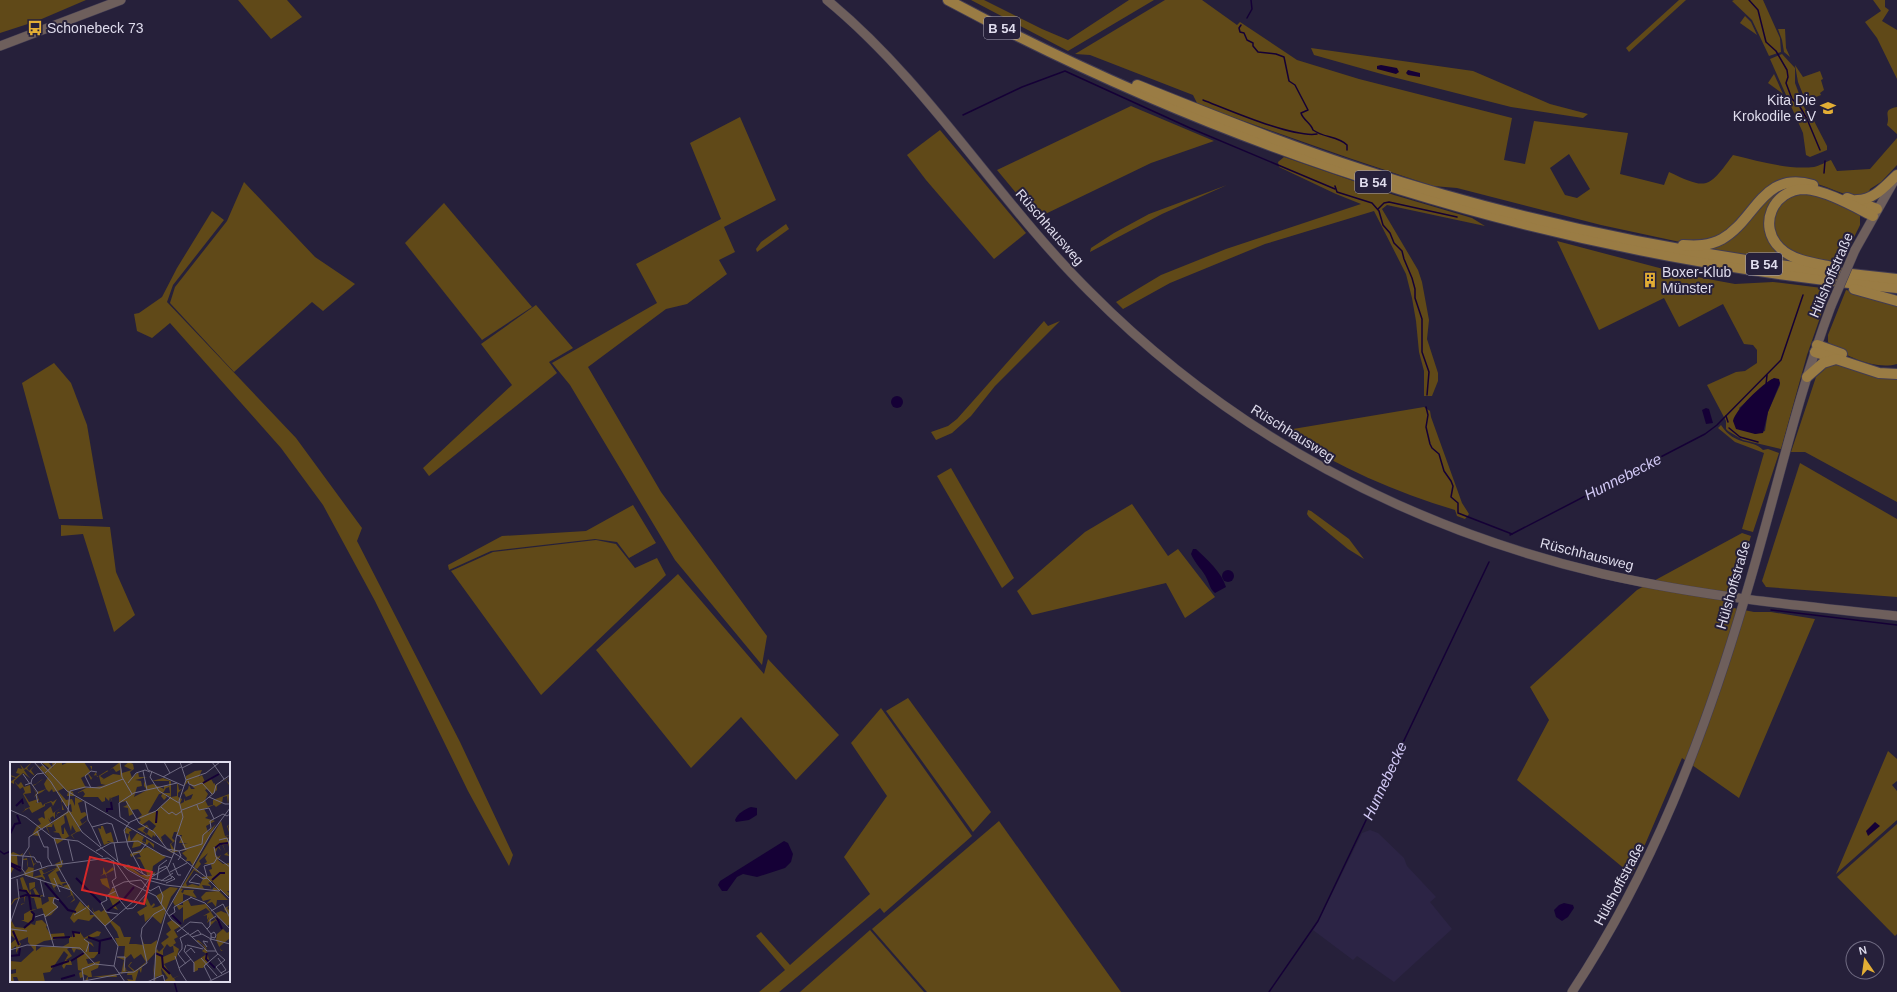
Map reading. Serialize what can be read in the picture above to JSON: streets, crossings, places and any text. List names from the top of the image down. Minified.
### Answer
{"streets":{"highway":["B 54"],"main road":["Rüschhausweg","Hülshoffstraße"]},"crossings":[["Rüschhausweg","Hülshoffstraße"]],"water":["Hunnebecke"],"places":{"bus stop":["Schonebeck 73"],"school or university":["Kita Die Krokodile e.V"],"building":["Boxer-Klub Münster"]},"north":"top"}
